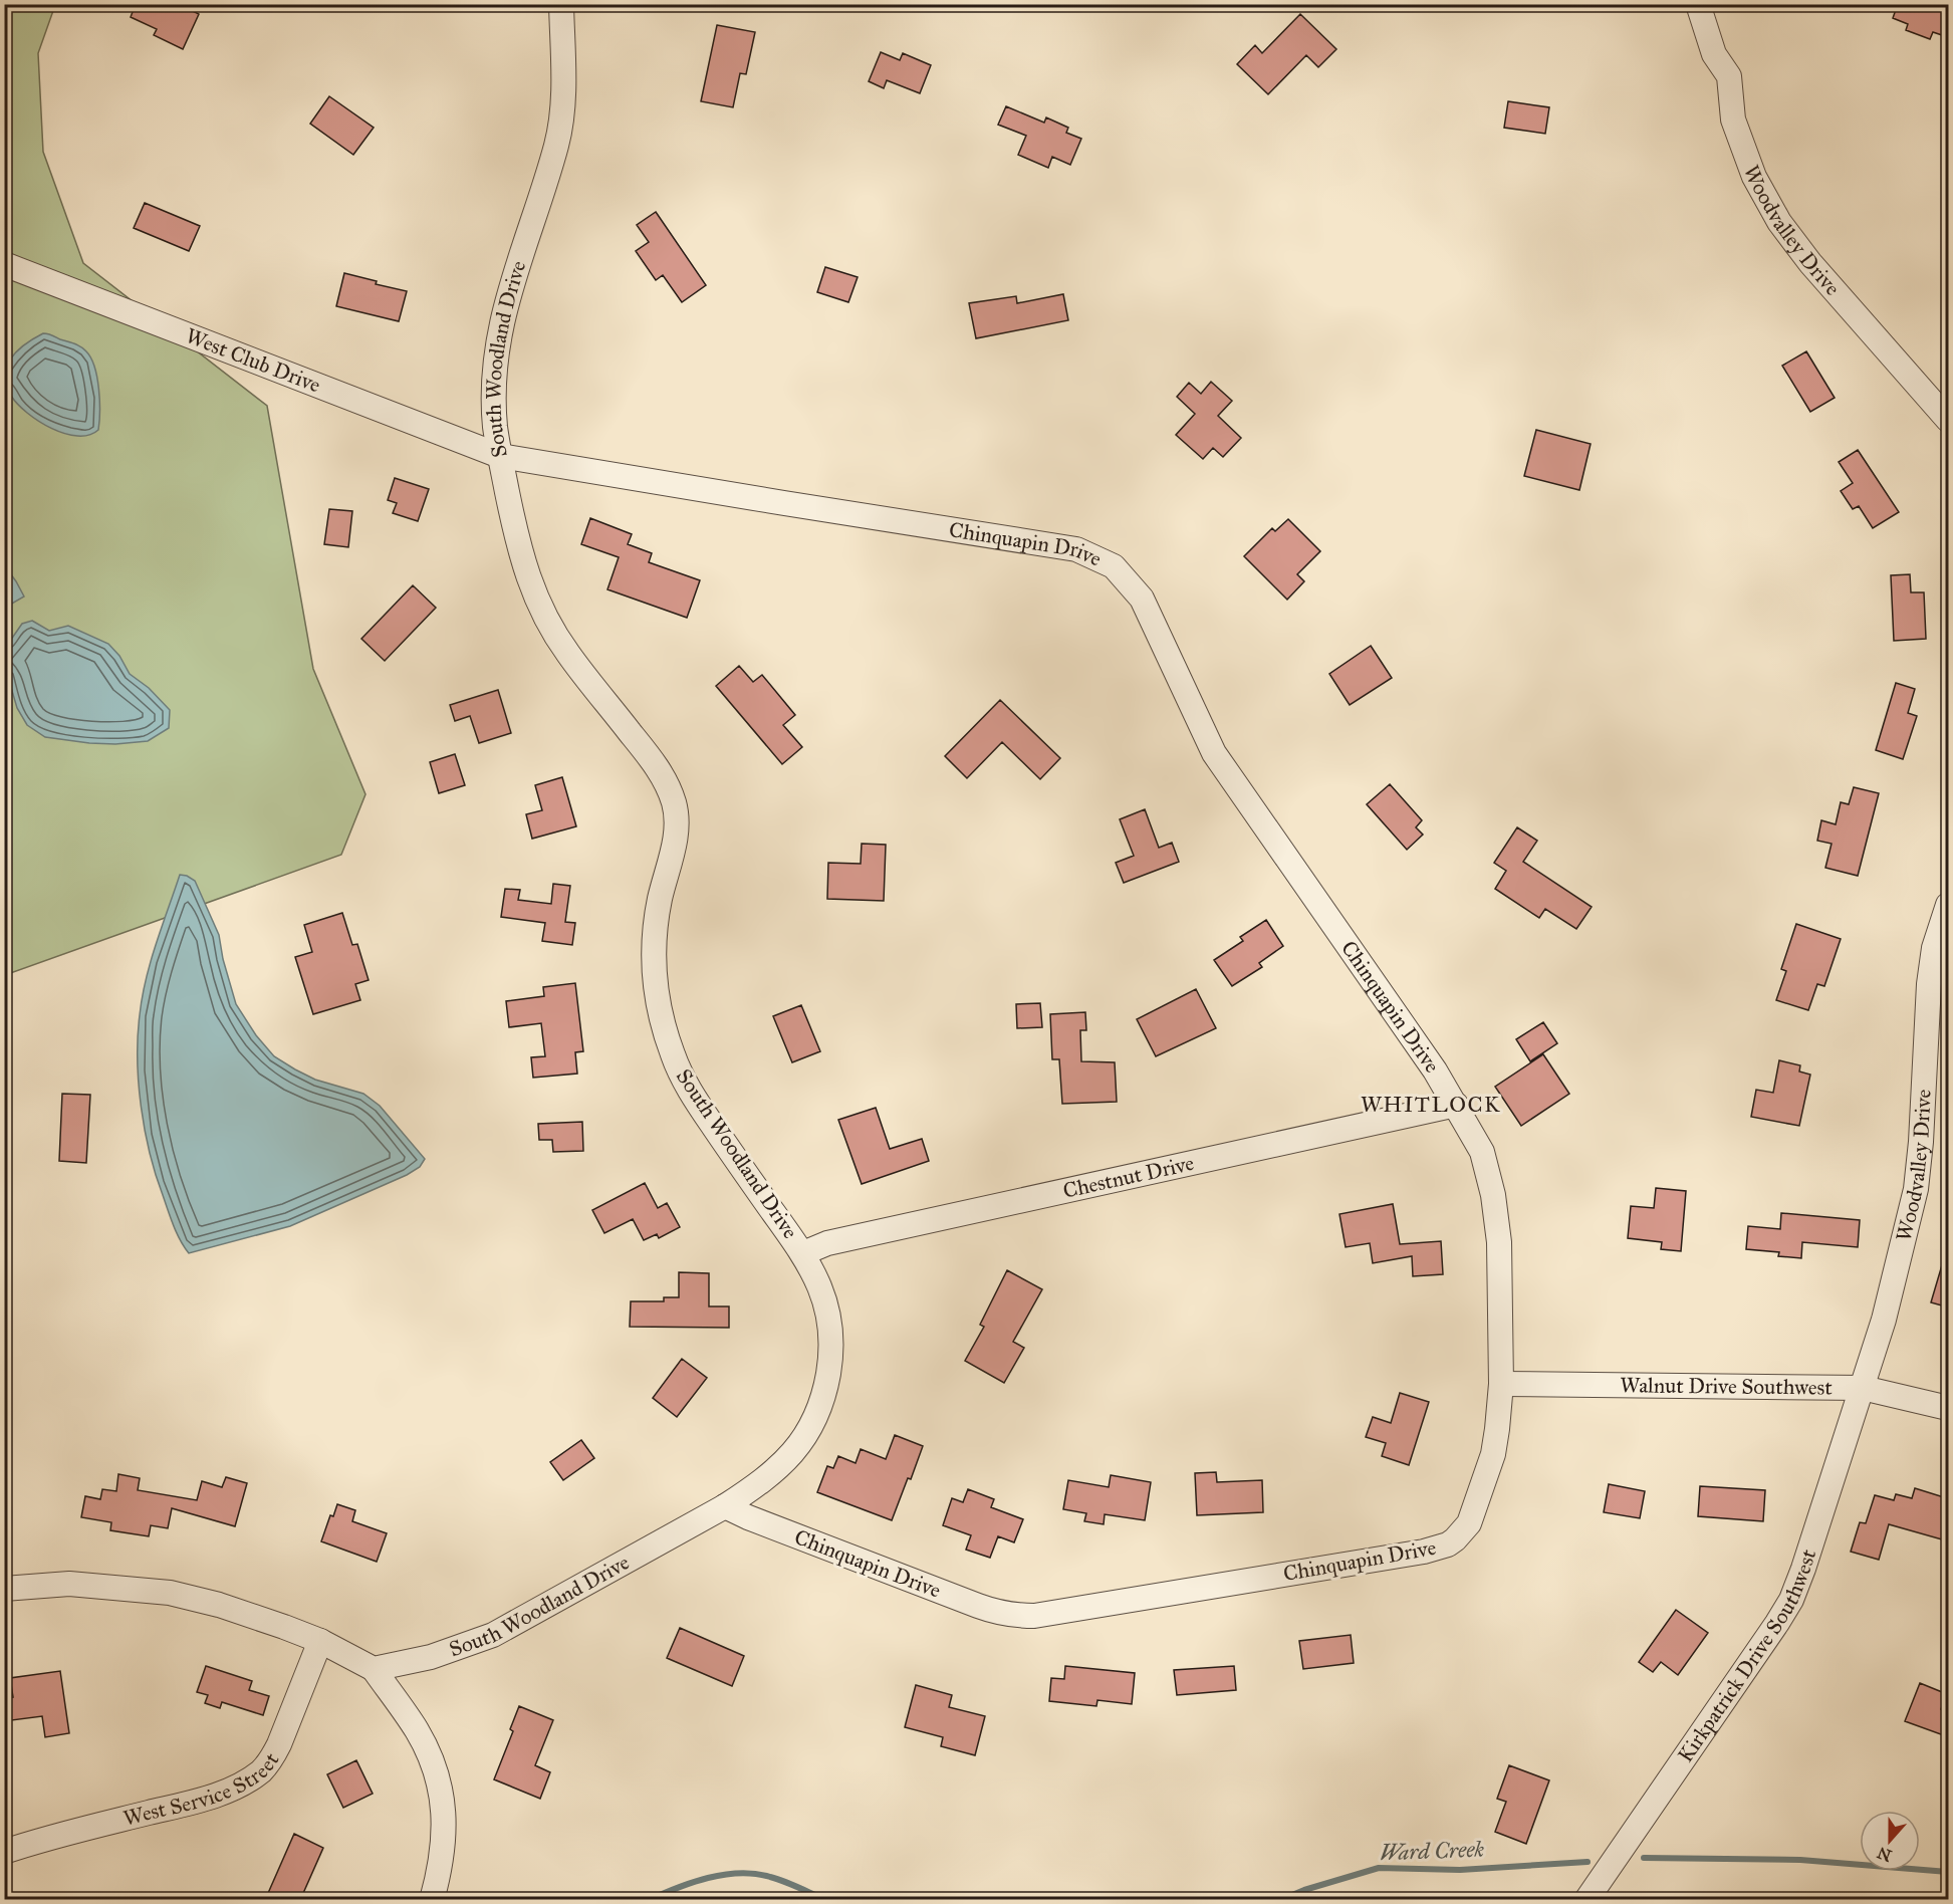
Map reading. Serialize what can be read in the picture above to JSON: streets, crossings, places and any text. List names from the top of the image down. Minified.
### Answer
{"streets":{"street":["Woodvalley Drive","West Club Drive","South Woodland Drive","Chinquapin Drive","Chestnut Drive","Walnut Drive Southwest","Kirkpatrick Drive Southwest","West Service Street"]},"crossings":[["Woodvalley Drive","Walnut Drive Southwest"],["Woodvalley Drive","Kirkpatrick Drive Southwest"],["West Club Drive","South Woodland Drive"],["West Club Drive","Chinquapin Drive"],["South Woodland Drive","Chinquapin Drive"],["South Woodland Drive","Chestnut Drive"],["Chinquapin Drive","Chestnut Drive"],["Chinquapin Drive","Walnut Drive Southwest"],["Walnut Drive Southwest","Kirkpatrick Drive Southwest"]],"districts":["WHITLOCK"],"water":["Ward Creek"],"north":"bottom"}
